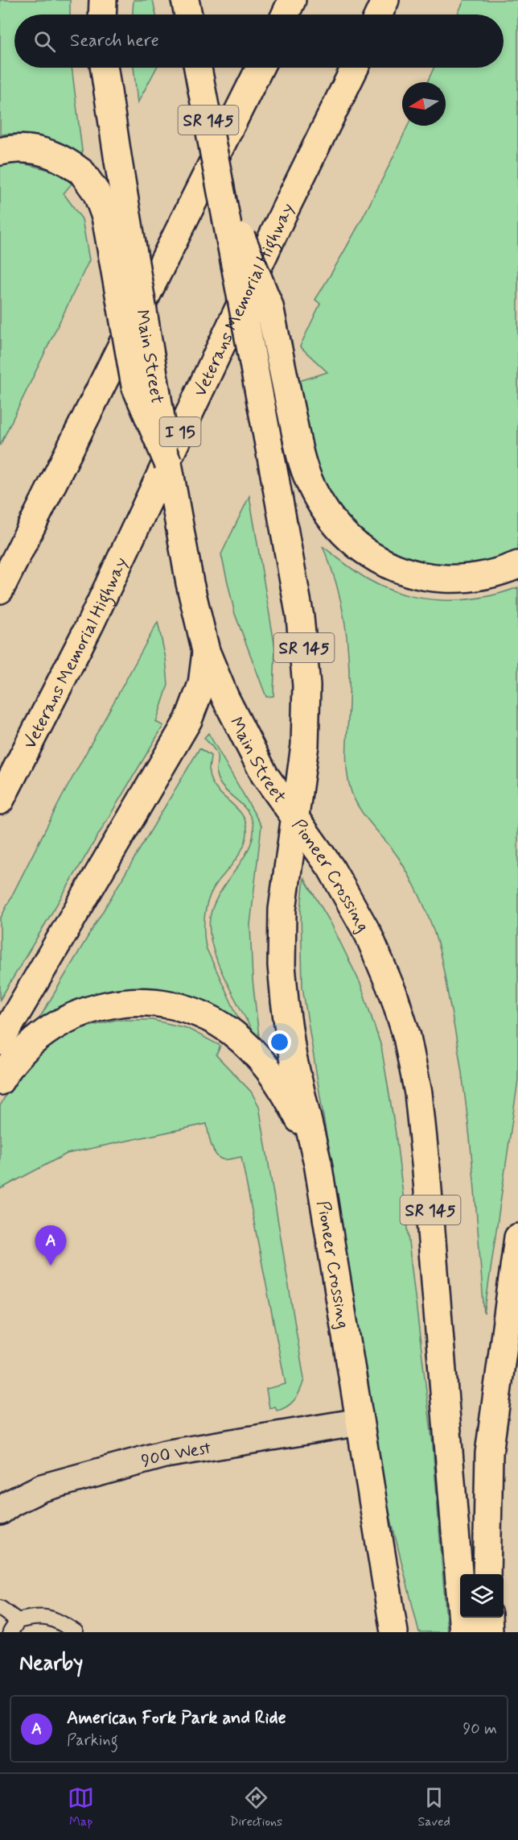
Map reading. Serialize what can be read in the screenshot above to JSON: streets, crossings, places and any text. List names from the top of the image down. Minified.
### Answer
{"streets":{"main road":["SR 145","Veterans Memorial Highway","Main Street","I 15","Pioneer Crossing"],"street":["900 West"]},"crossings":[["Main Street","Pioneer Crossing"],["Pioneer Crossing","900 West"]],"north":"left","page":{"search":"Search here","pins":"A","heading":"Nearby","list":[{"mark":"A","name":"American Fork Park and Ride","note":"Parking","value":"90 m"}],"nav":["Map","Directions","Saved"]}}
